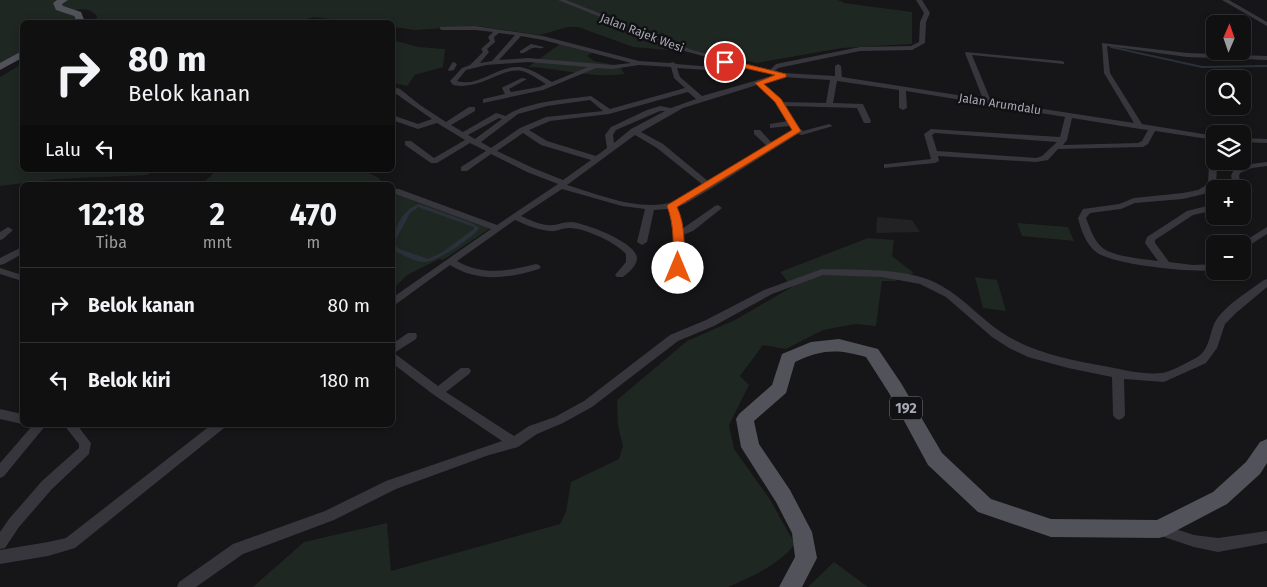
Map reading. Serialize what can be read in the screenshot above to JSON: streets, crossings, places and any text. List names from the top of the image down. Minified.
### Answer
{"streets":{"main road":["192"],"street":["Jalan Rajek Wesi","Jalan Arumdalu"]},"crossings":[["Jalan Rajek Wesi","Jalan Arumdalu"]],"north":"top","page":{"map_buttons":["+","−"],"turn":["80 m","Belok kanan"],"then":"Lalu","eta":["12:18","Tiba","2","mnt","470","m"],"list":[{"name":"Belok kanan","value":"80 m"},{"name":"Belok kiri","value":"180 m"}]}}
